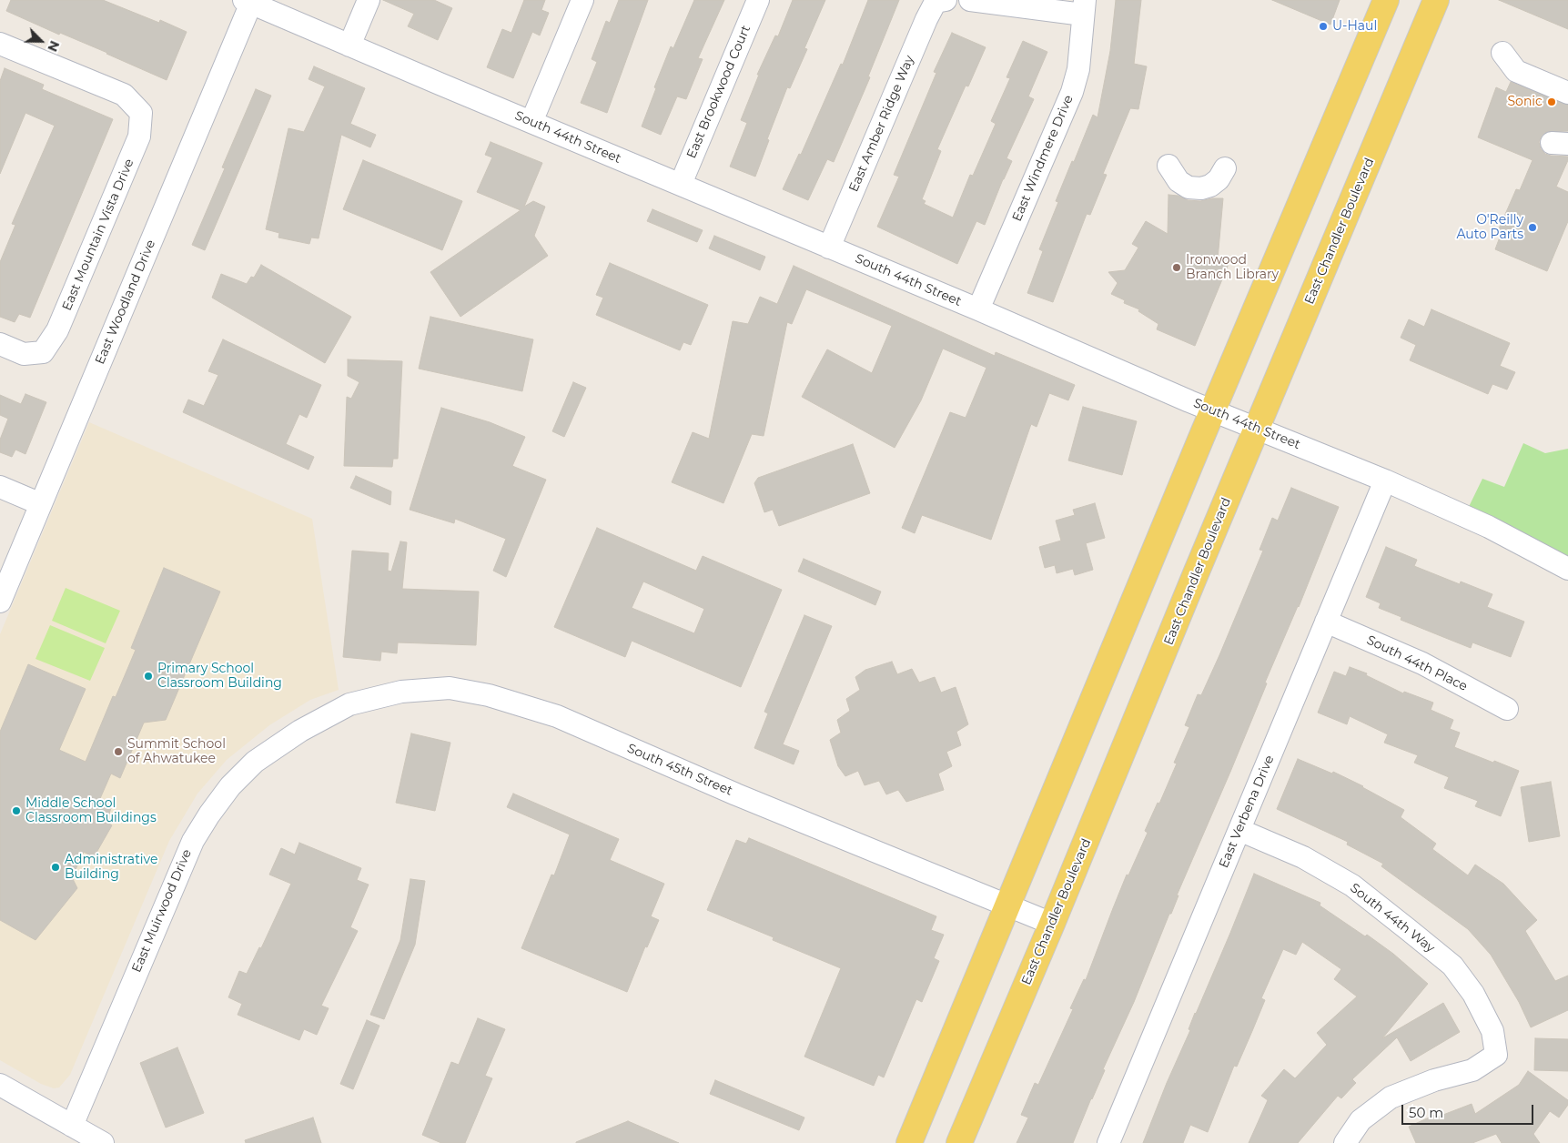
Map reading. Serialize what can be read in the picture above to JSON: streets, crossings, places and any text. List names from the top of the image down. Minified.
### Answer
{"streets":{"main road":["East Chandler Boulevard"],"street":["East Brookwood Court","East Amber Ridge Way","South 44th Street","East Windmere Drive","East Mountain Vista Drive","East Woodland Drive","South 44th Place","South 45th Street","East Verbena Drive","East Muirwood Drive","South 44th Way"]},"crossings":[["East Brookwood Court","South 44th Street"],["East Amber Ridge Way","South 44th Street"],["South 44th Street","East Windmere Drive"],["South 44th Street","East Chandler Boulevard"],["South 44th Street","East Woodland Drive"],["South 44th Street","East Verbena Drive"],["East Chandler Boulevard","South 45th Street"],["South 44th Place","East Verbena Drive"],["South 45th Street","East Muirwood Drive"],["East Verbena Drive","South 44th Way"]],"places":["U-Haul","Sonic","O'Reilly Auto Parts","Ironwood Branch Library","Primary School Classroom Building","Summit School of Ahwatukee","Middle School Classroom Buildings","Administrative Building"],"scale_bar":"50 m","north":"bottom right"}
